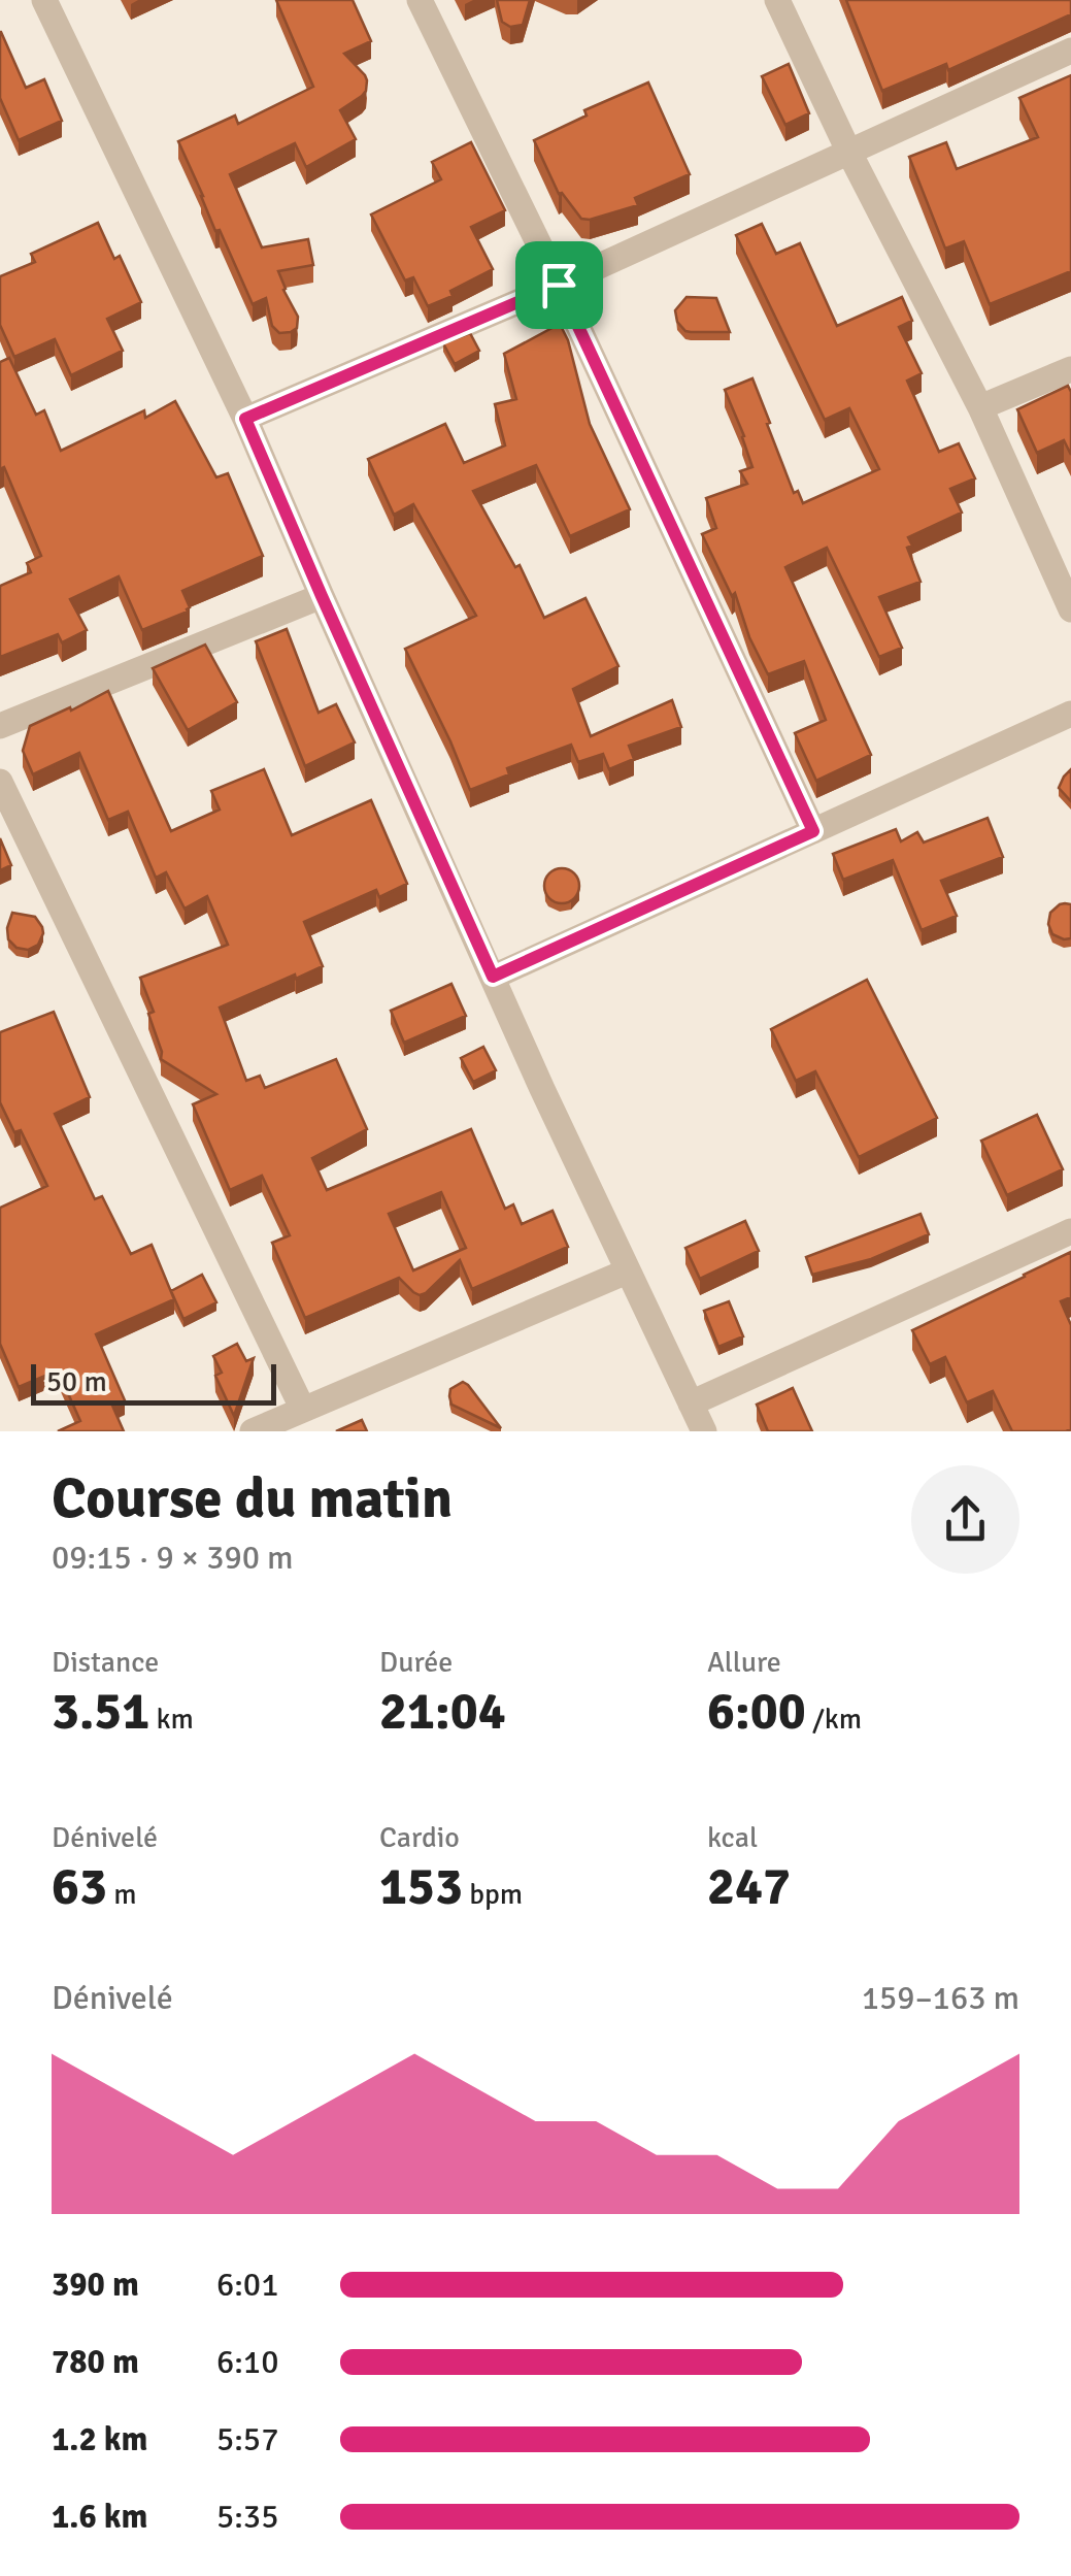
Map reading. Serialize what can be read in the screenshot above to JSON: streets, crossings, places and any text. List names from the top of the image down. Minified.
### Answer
{"scale_bar":"50 m","page":{"scale":"50 m","heading":["Course du matin","09:15 · 9 × 390 m"],"stats":[["Distance","3.51 km"],["Durée","21:04"],["Allure","6:00 /km"],["Dénivelé","63 m"],["Cardio","153 bpm"],["kcal","247"]],"chart":["Dénivelé","159–163 m"],"list":[{"name":"390 m","note":"6:01"},{"name":"780 m","note":"6:10"},{"name":"1.2 km","note":"5:57"},{"name":"1.6 km","note":"5:35"}]}}
